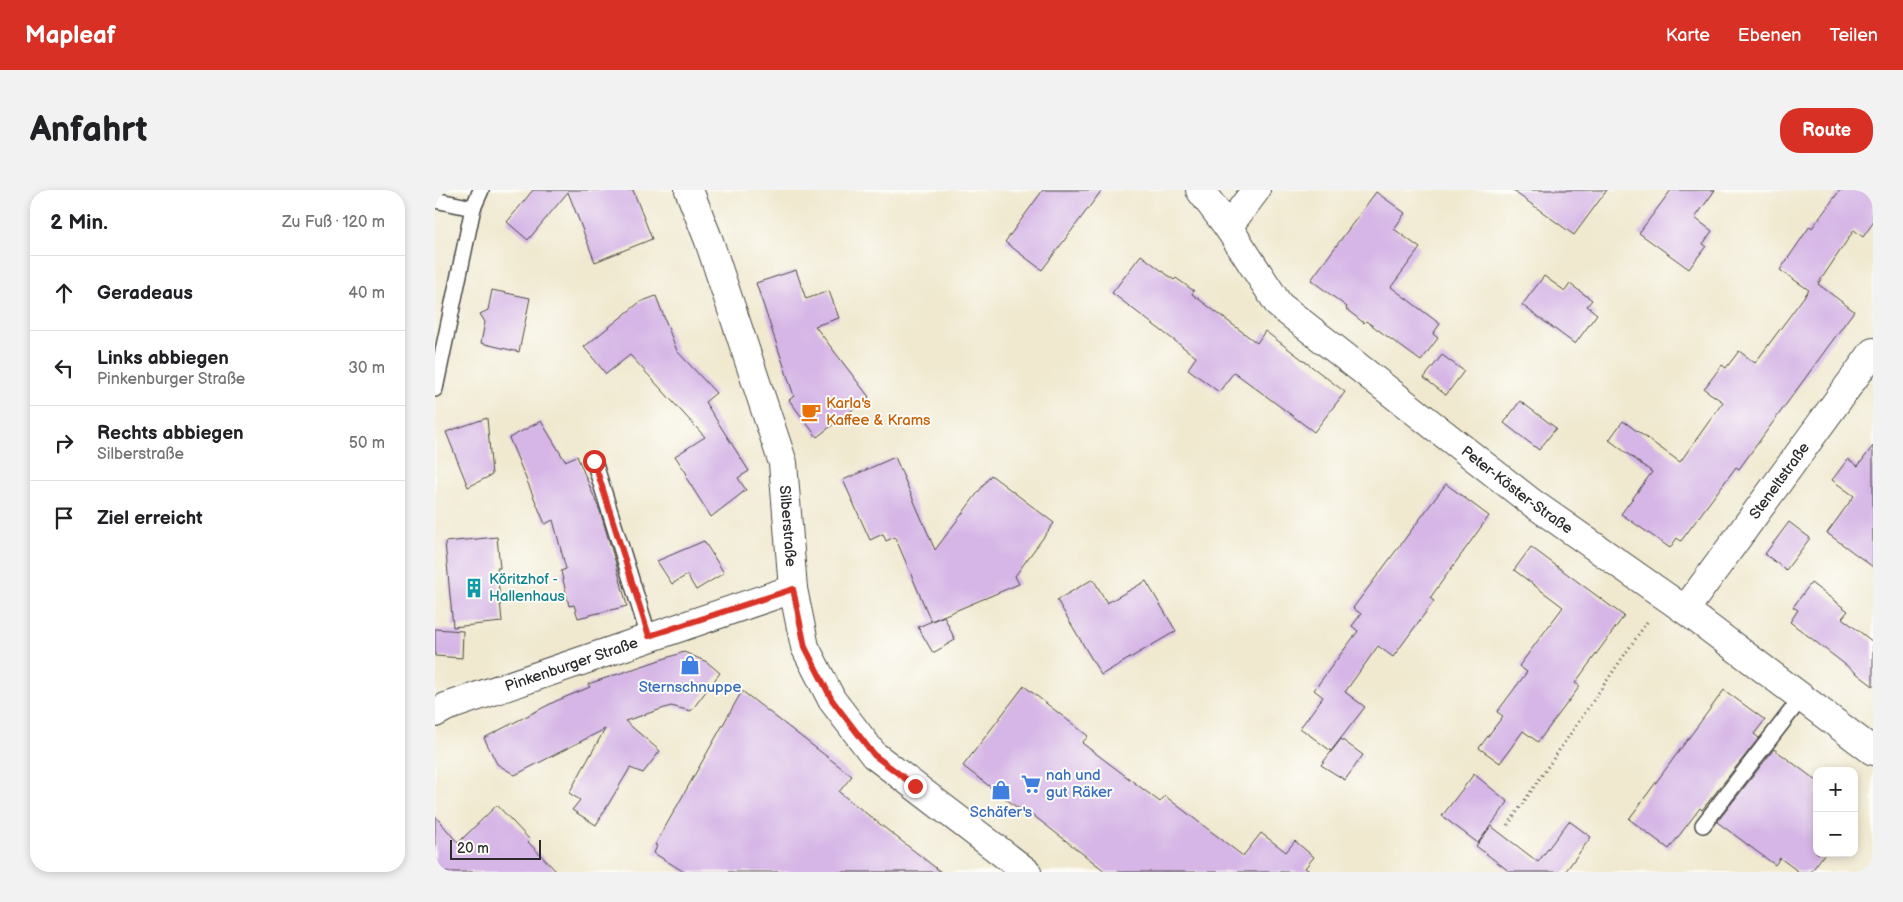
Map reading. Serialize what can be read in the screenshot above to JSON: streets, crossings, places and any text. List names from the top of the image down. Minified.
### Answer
{"streets":{"street":["Steneltstraße","Peter-Köster-Straße","Silberstraße","Pinkenburger Straße"]},"crossings":[["Steneltstraße","Peter-Köster-Straße"],["Silberstraße","Pinkenburger Straße"]],"places":{"cafe":["Karla's Kaffee & Krams"],"building":["Köritzhof - Hallenhaus"],"shop":["Sternschnuppe","Schäfer's"],"supermarket":["nah und gut Räker"]},"scale_bar":"20 m","page":{"header":"Mapleaf","nav":["Karte","Ebenen","Teilen"],"buttons":"Route","title":"Anfahrt","heading":["2 Min.","Zu Fuß · 120 m"],"list":[["Geradeaus","40 m"],["Links abbiegen","Pinkenburger Straße","30 m"],["Rechts abbiegen","Silberstraße","50 m"],"Ziel erreicht"],"map_buttons":["+","−"],"scale":"20 m"}}
